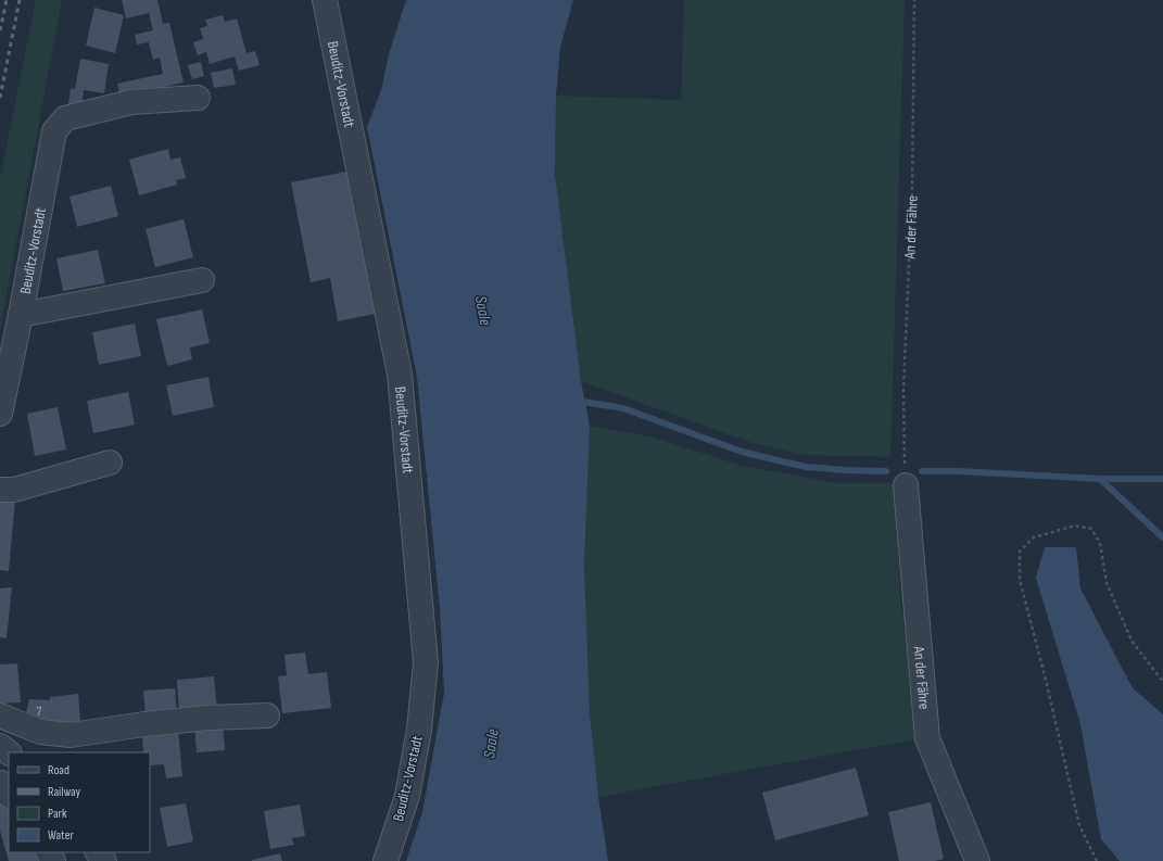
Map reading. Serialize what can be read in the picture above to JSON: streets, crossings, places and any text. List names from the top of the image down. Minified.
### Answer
{"streets":{"street":["Beuditz-Vorstadt","An der Fähre"]},"water":["Saale"],"house_numbers":["7"],"legend":["Road","Railway","Park","Water"]}
